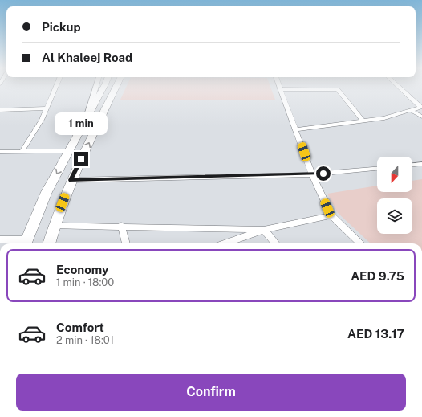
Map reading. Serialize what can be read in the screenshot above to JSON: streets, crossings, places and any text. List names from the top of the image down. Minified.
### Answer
{"north":"bottom","page":{"banner":["Pickup","Al Khaleej Road"],"bubble":"1 min","list":[{"name":"Economy","note":"1 min · 18:00","value":"AED 9.75"},{"name":"Comfort","note":"2 min · 18:01","value":"AED 13.17"}],"buttons":"Confirm"}}
